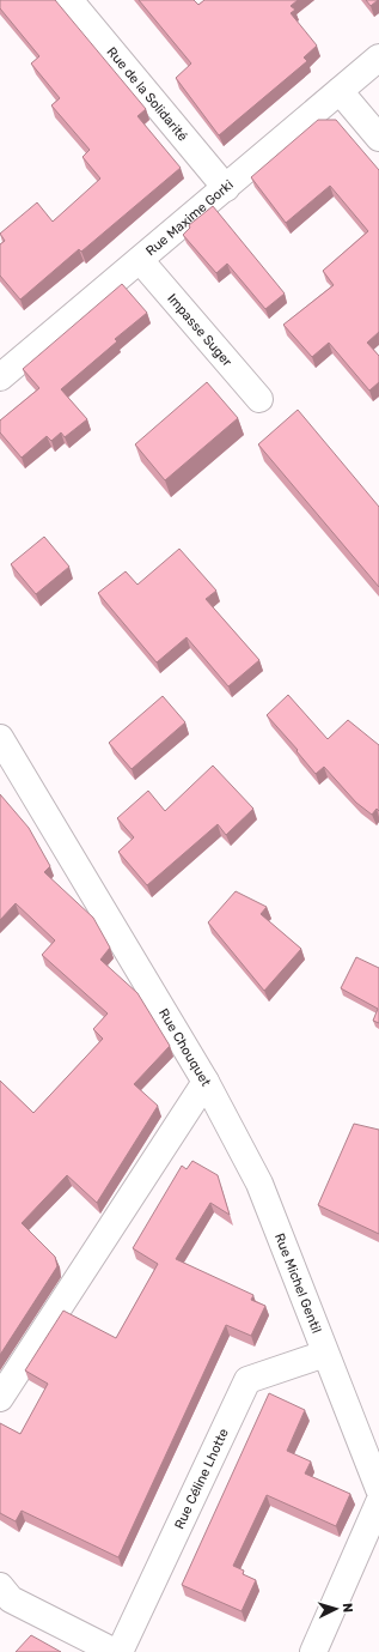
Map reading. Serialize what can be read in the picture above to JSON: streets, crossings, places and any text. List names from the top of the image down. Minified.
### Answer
{"streets":{"street":["Rue de la Solidarité","Rue Maxime Gorki","Impasse Suger","Rue Chouquet","Rue Michel Gentil","Rue Céline Lhotte"]},"crossings":[["Rue de la Solidarité","Rue Maxime Gorki"],["Rue Maxime Gorki","Impasse Suger"],["Rue Chouquet","Rue Michel Gentil"],["Rue Michel Gentil","Rue Céline Lhotte"]],"north":"right"}
